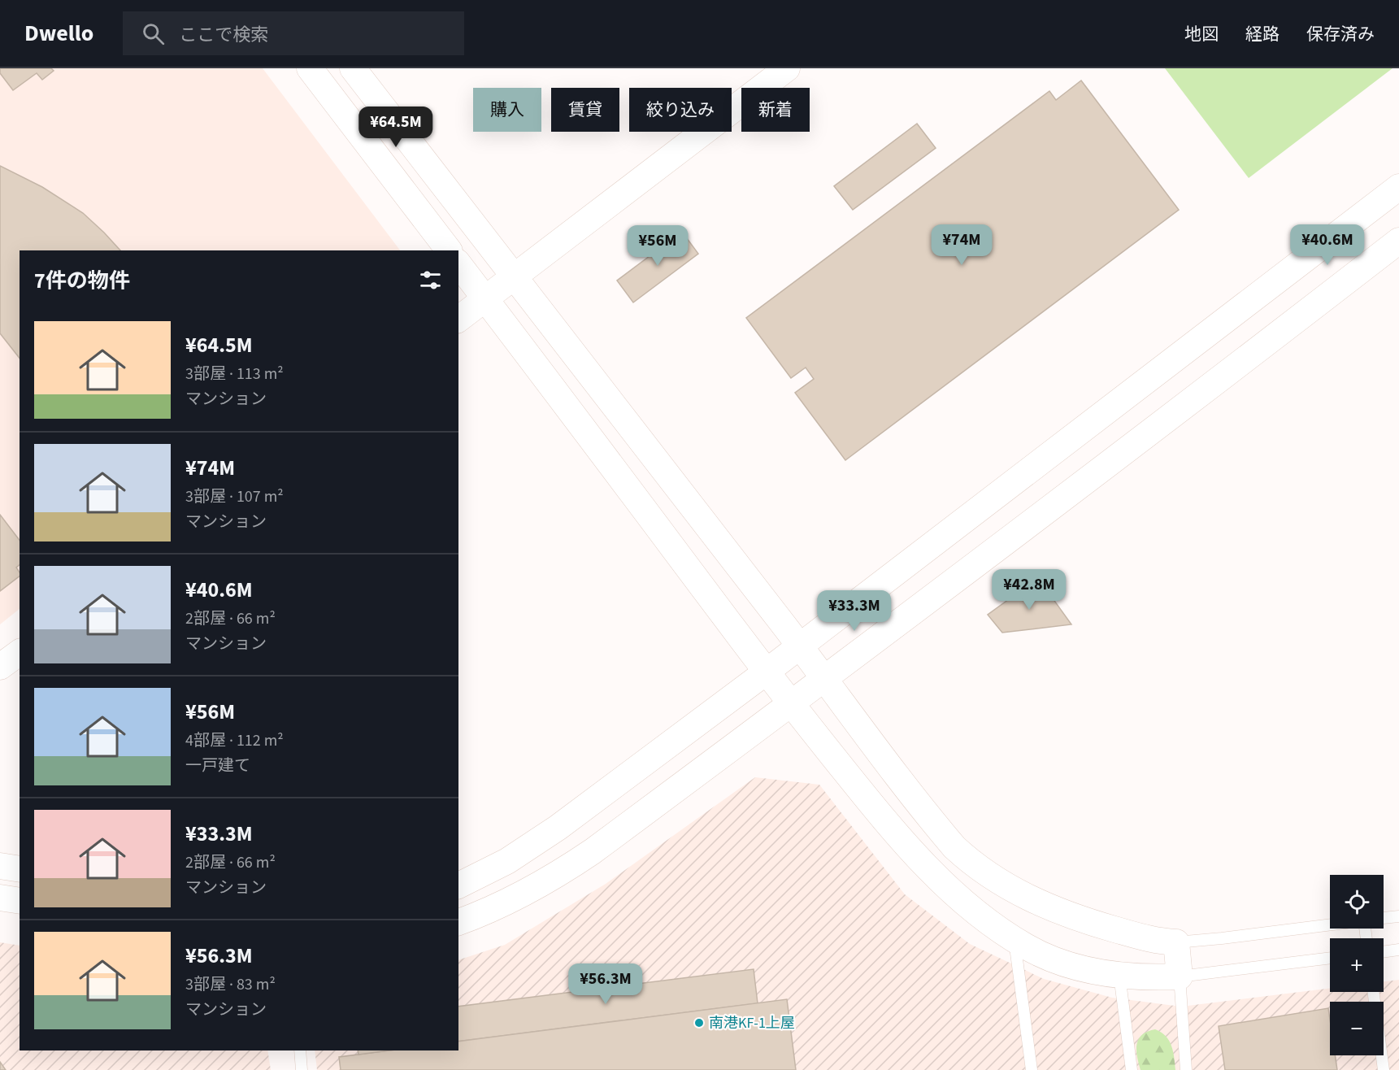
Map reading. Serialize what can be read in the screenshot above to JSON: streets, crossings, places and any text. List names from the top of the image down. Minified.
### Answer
{"places":["南港KF-1上屋"],"page":{"header":"Dwello","search":"ここで検索","nav":["地図","経路","保存済み"],"chip":["購入","賃貸","絞り込み","新着"],"price":["¥64.5M","¥74M","¥40.6M","¥56M","¥42.8M","¥33.3M","¥56.3M"],"heading":"7件の物件","list":[{"name":"¥64.5M","note":"3部屋 · 113 m² · マンション"},{"name":"¥74M","note":"3部屋 · 107 m² · マンション"},{"name":"¥40.6M","note":"2部屋 · 66 m² · マンション"},{"name":"¥56M","note":"4部屋 · 112 m² · 一戸建て"},{"name":"¥33.3M","note":"2部屋 · 66 m² · マンション"},{"name":"¥56.3M","note":"3部屋 · 83 m² · マンション"}],"map_buttons":["+","−"]}}
